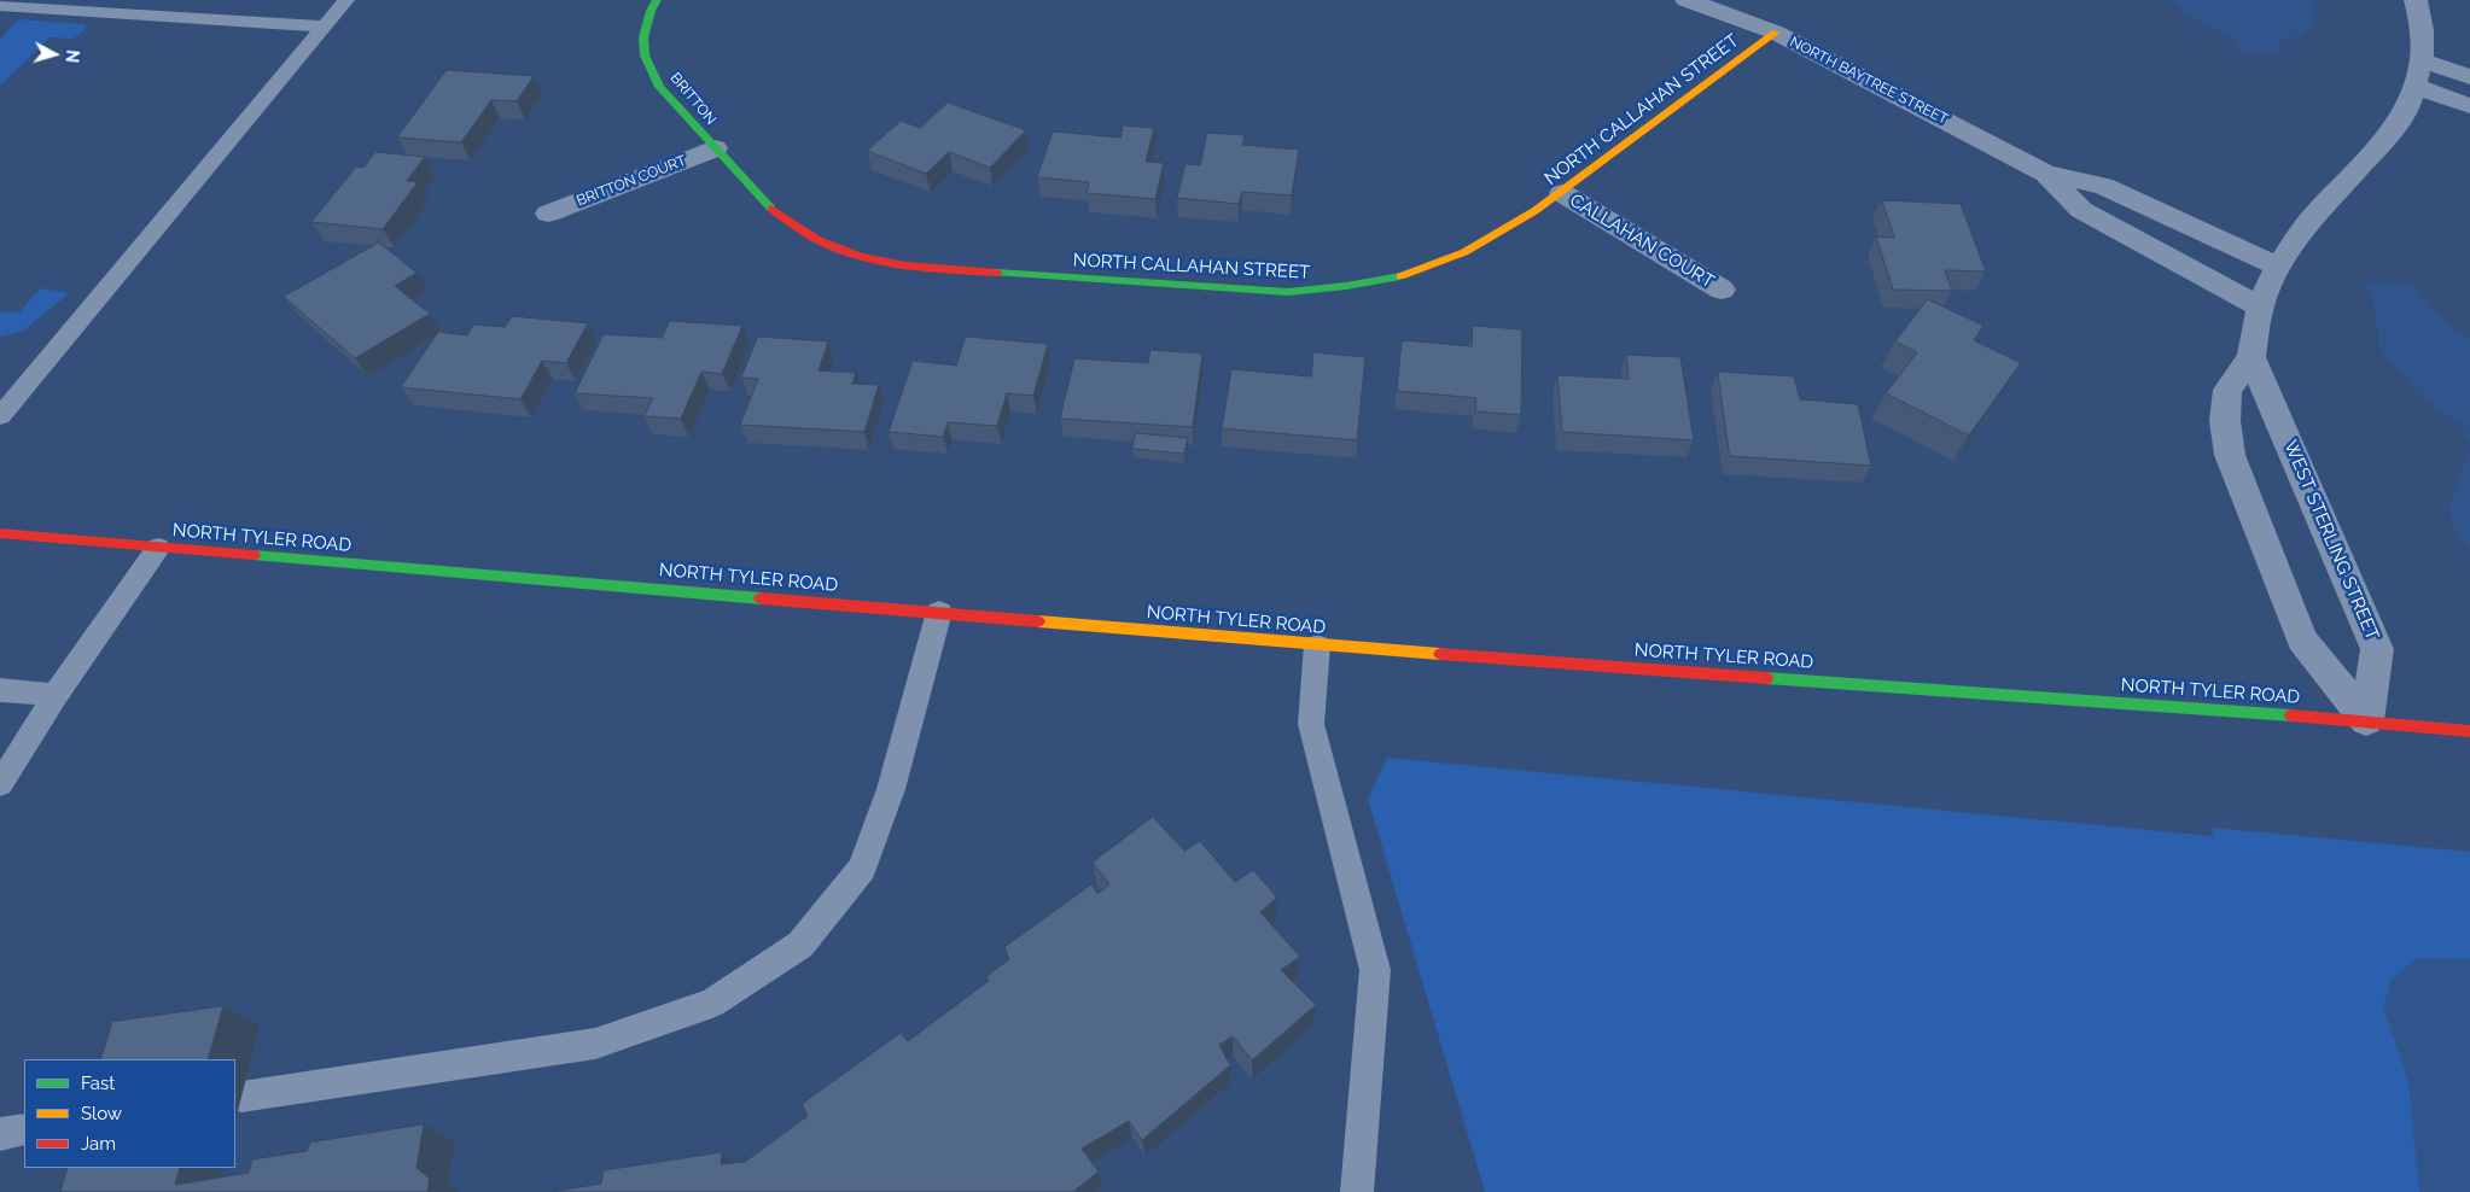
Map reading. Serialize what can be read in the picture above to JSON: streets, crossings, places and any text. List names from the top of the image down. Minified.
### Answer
{"streets":{"main road":["BRITTON","NORTH CALLAHAN STREET","NORTH TYLER ROAD"],"street":["NORTH BAYTREE STREET","BRITTON COURT","CALLAHAN COURT","WEST STERLING STREET"]},"crossings":[["NORTH BAYTREE STREET","NORTH CALLAHAN STREET"],["BRITTON","NORTH CALLAHAN STREET"],["BRITTON","BRITTON COURT"],["NORTH CALLAHAN STREET","BRITTON COURT"],["NORTH CALLAHAN STREET","CALLAHAN COURT"],["NORTH TYLER ROAD","WEST STERLING STREET"]],"legend":["Fast","Slow","Jam"],"north":"right"}
